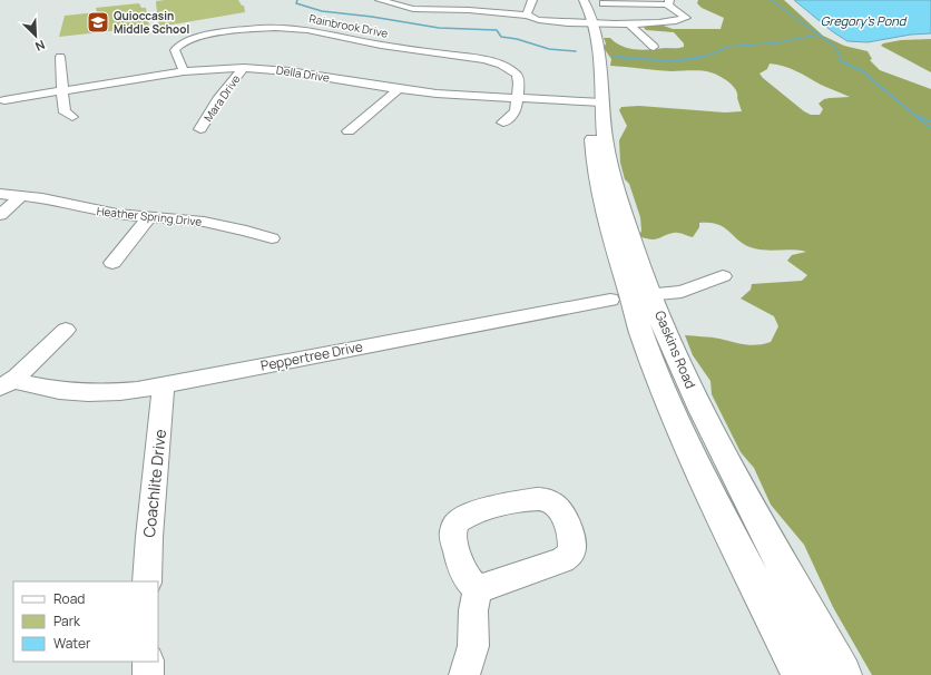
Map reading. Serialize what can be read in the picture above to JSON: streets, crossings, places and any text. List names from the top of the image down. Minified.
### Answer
{"streets":{"main road":["Gaskins Road"],"street":["Rainbrook Drive","Della Drive","Mara Drive","Heather Spring Drive","Peppertree Drive","Coachlite Drive"]},"crossings":[["Rainbrook Drive","Della Drive"],["Della Drive","Mara Drive"],["Della Drive","Gaskins Road"],["Gaskins Road","Peppertree Drive"],["Peppertree Drive","Coachlite Drive"]],"water":["Gregory's Pond"],"places":{"school or university":["Quioccasin Middle School"]},"legend":["Road","Park","Water"],"north":"bottom right"}
